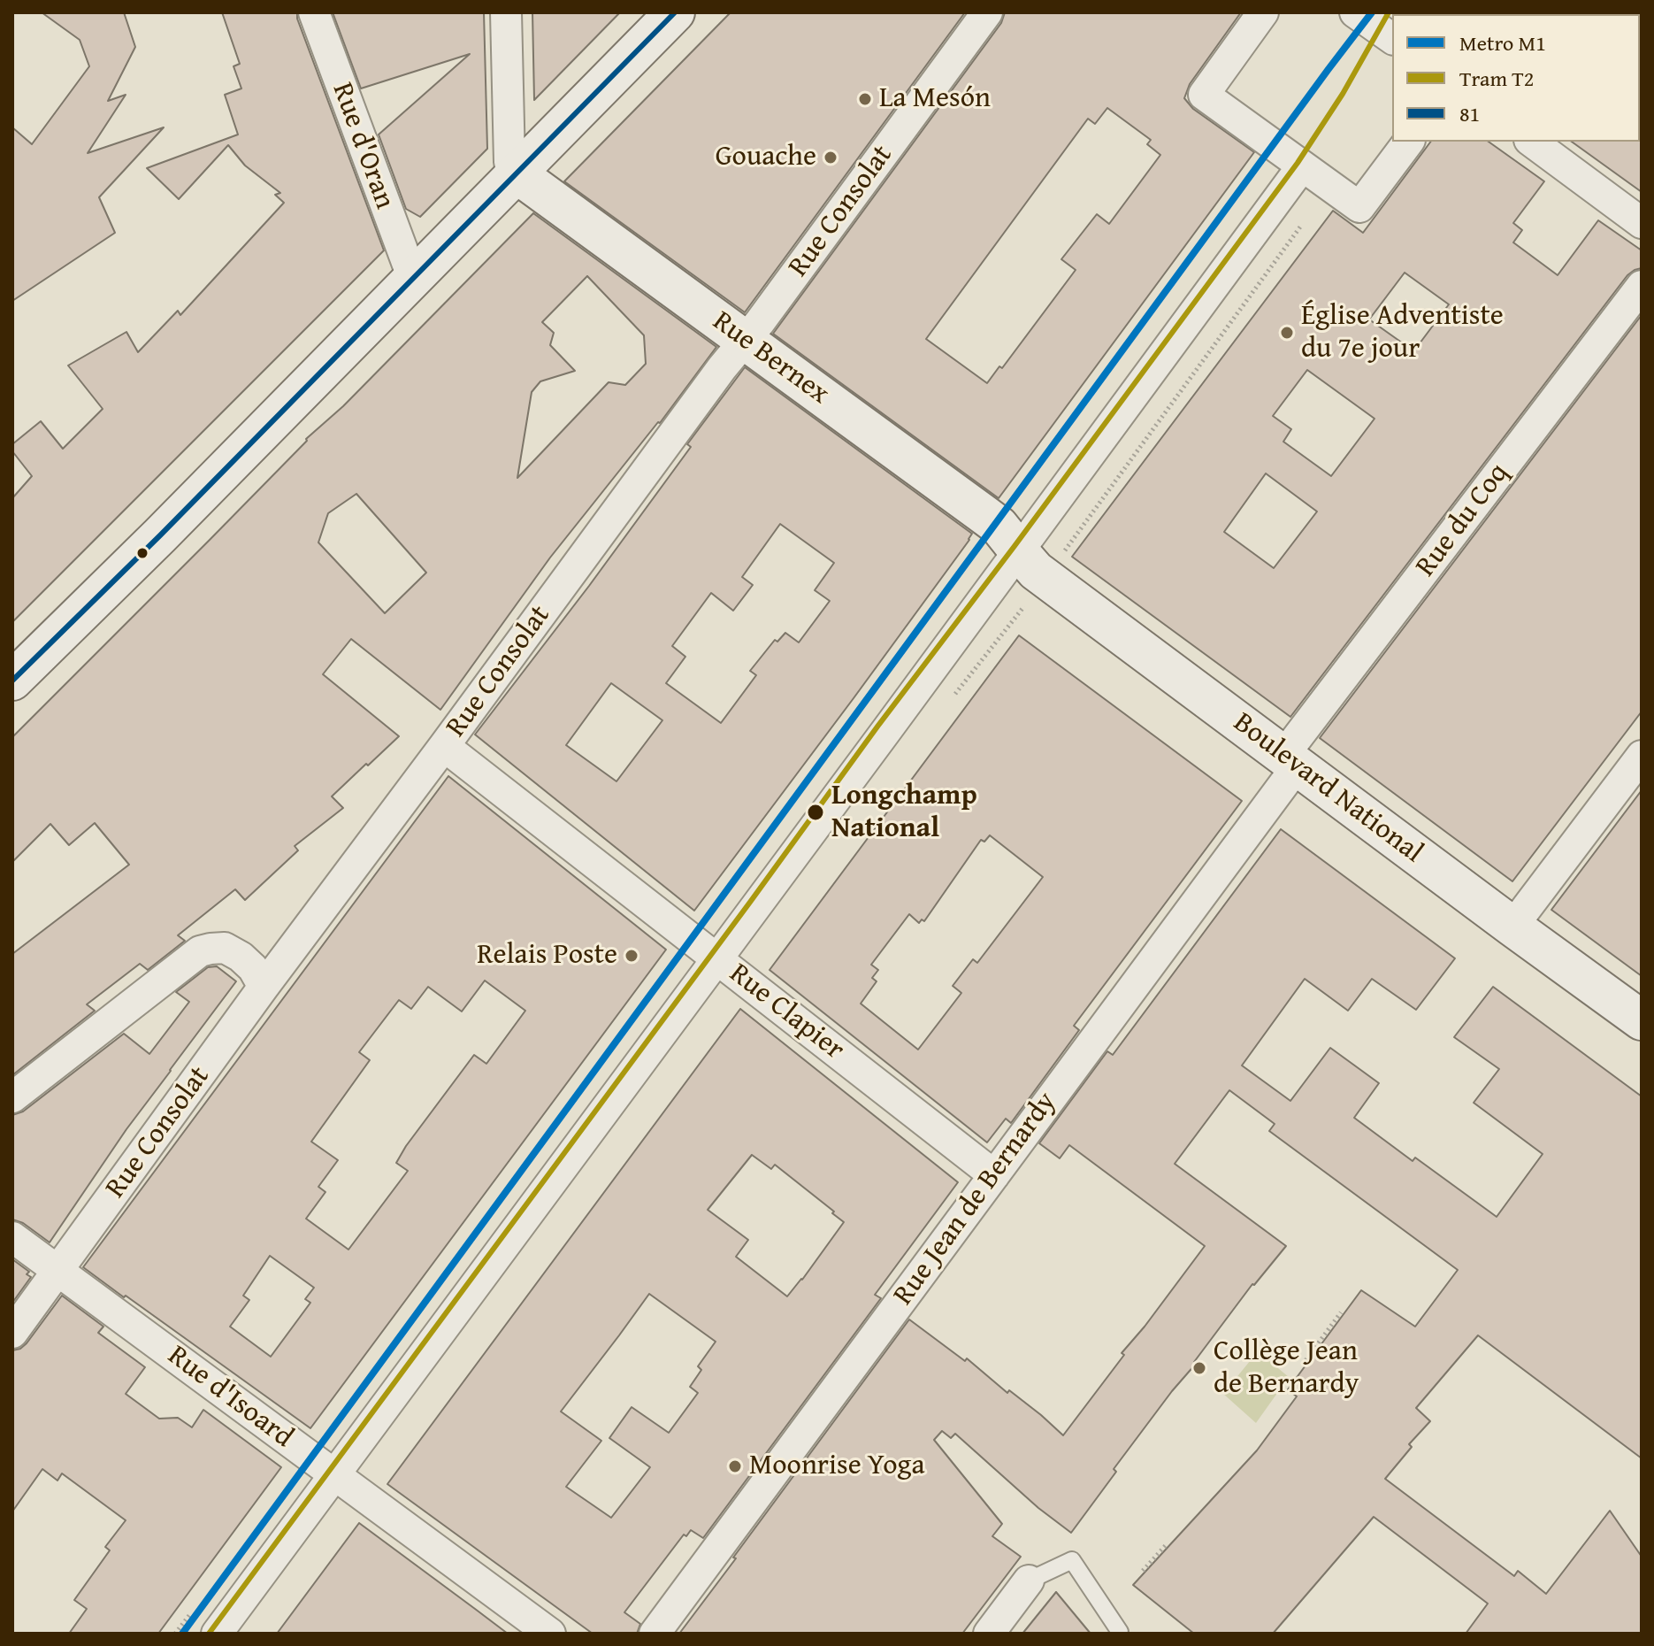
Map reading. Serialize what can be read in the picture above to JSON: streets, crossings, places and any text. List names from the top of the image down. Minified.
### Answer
{"streets":{"main road":["Rue Bernex","Boulevard National"],"street":["Rue d'Oran","Rue Consolat","Rue du Coq","Rue Clapier","Rue Jean de Bernardy","Rue d'Isoard"]},"crossings":[["Rue Consolat","Rue Bernex"],["Rue Consolat","Rue Clapier"],["Rue Consolat","Rue d'Isoard"],["Rue Bernex","Boulevard National"],["Rue du Coq","Boulevard National"],["Rue du Coq","Rue Jean de Bernardy"],["Boulevard National","Rue Jean de Bernardy"],["Rue Clapier","Rue Jean de Bernardy"]],"places":["La Mesón","Gouache","Église Adventiste du 7e jour","Longchamp National","Relais Poste","Collège Jean de Bernardy","Moonrise Yoga"],"lines":["metro line M1","tram line T2","transit line 81"],"legend":["Metro M1","Tram T2","81"]}
